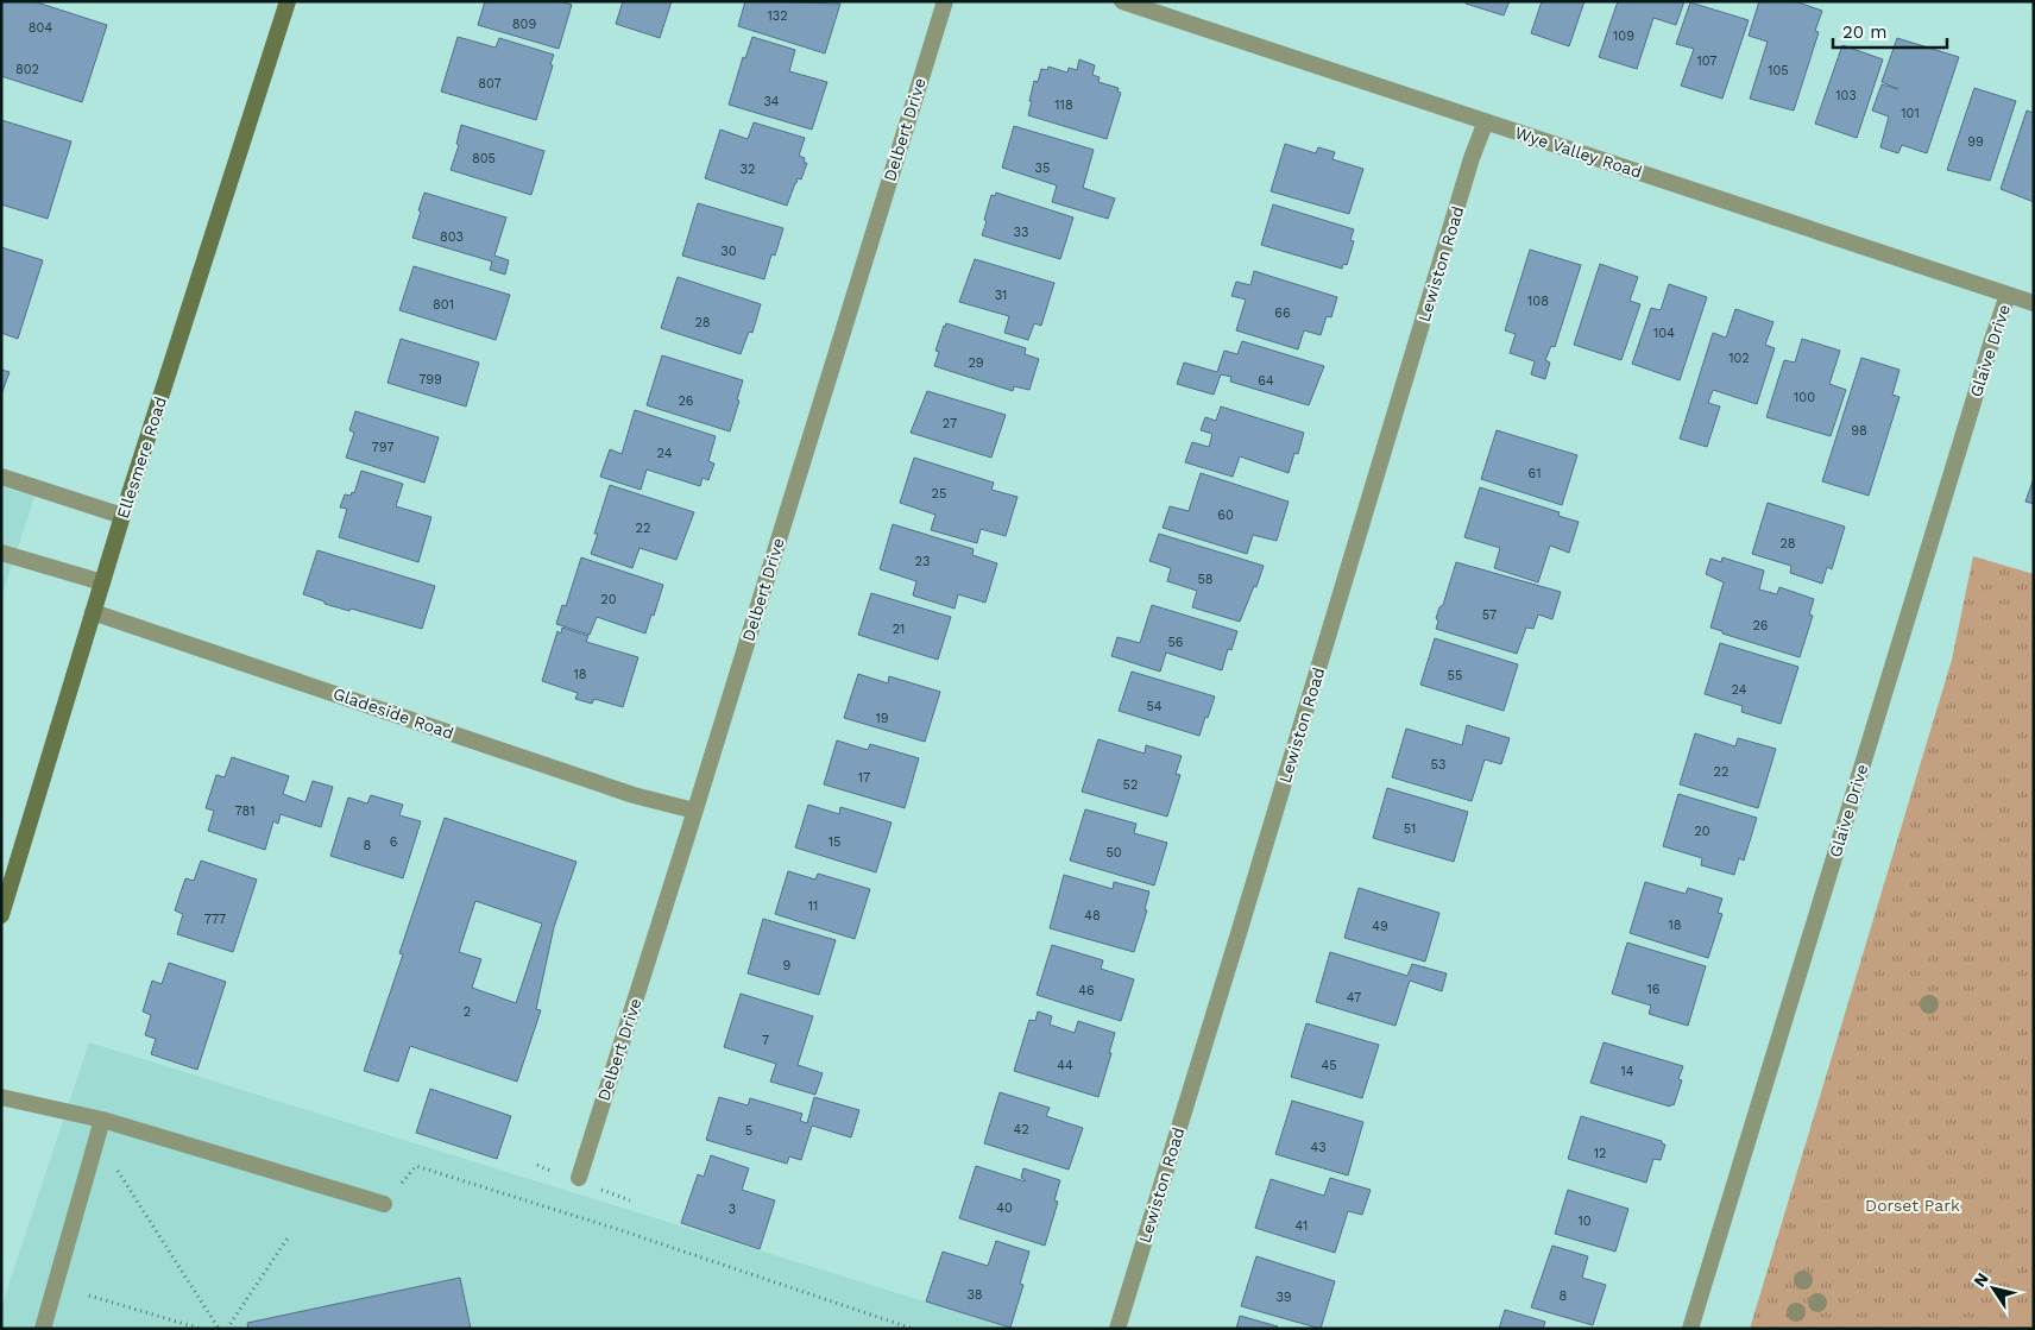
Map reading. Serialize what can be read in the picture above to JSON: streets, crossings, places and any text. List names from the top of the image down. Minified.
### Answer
{"streets":{"main road":["Ellesmere Road"],"street":["Delbert Drive","Wye Valley Road","Lewiston Road","Glaive Drive","Gladeside Road"]},"crossings":[["Delbert Drive","Gladeside Road"],["Wye Valley Road","Lewiston Road"],["Wye Valley Road","Glaive Drive"],["Ellesmere Road","Gladeside Road"]],"parks":["Dorset Park"],"house_numbers":["132","809","804","109","107","802","105","807","103","34","118","101","99","805","35","32","33","803","30","31","108","801","66","28","104","102","29","799","64","100","26","27","98","797","24","61","25","60","22","28","23","58","20","57","26","21","56","18","55","24","54","19","53","22","17","52","781","51","20","6","15","8","50","11","48","777","18","49","9","16","46","47","2","7","44","45","14","42","5","43","12","40","3","10","41","38","8","39"],"scale_bar":"20 m","north":"top left"}
